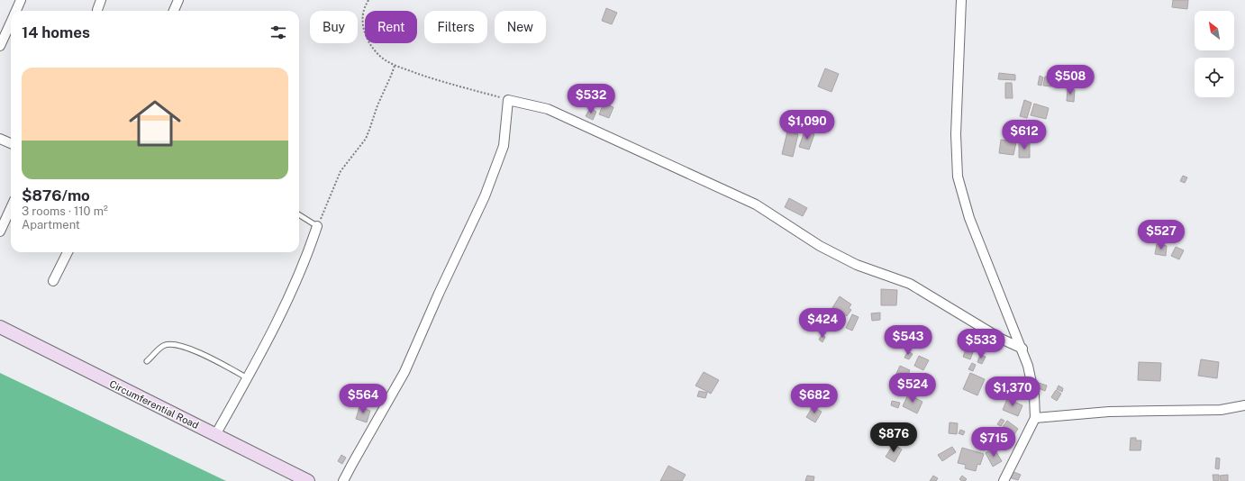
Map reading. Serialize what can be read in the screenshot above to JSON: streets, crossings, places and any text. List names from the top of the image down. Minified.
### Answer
{"streets":{"main road":["Circumferential Road"]},"north":"top left","page":{"chip":["Buy","Rent","Filters","New"],"heading":"14 homes","list":[{"name":"$876/mo","note":"3 rooms · 110 m² · Apartment"}],"price":["$508","$532","$1,090","$612","$527","$424","$543","$533","$524","$1,370","$564","$682","$876","$715"]}}
